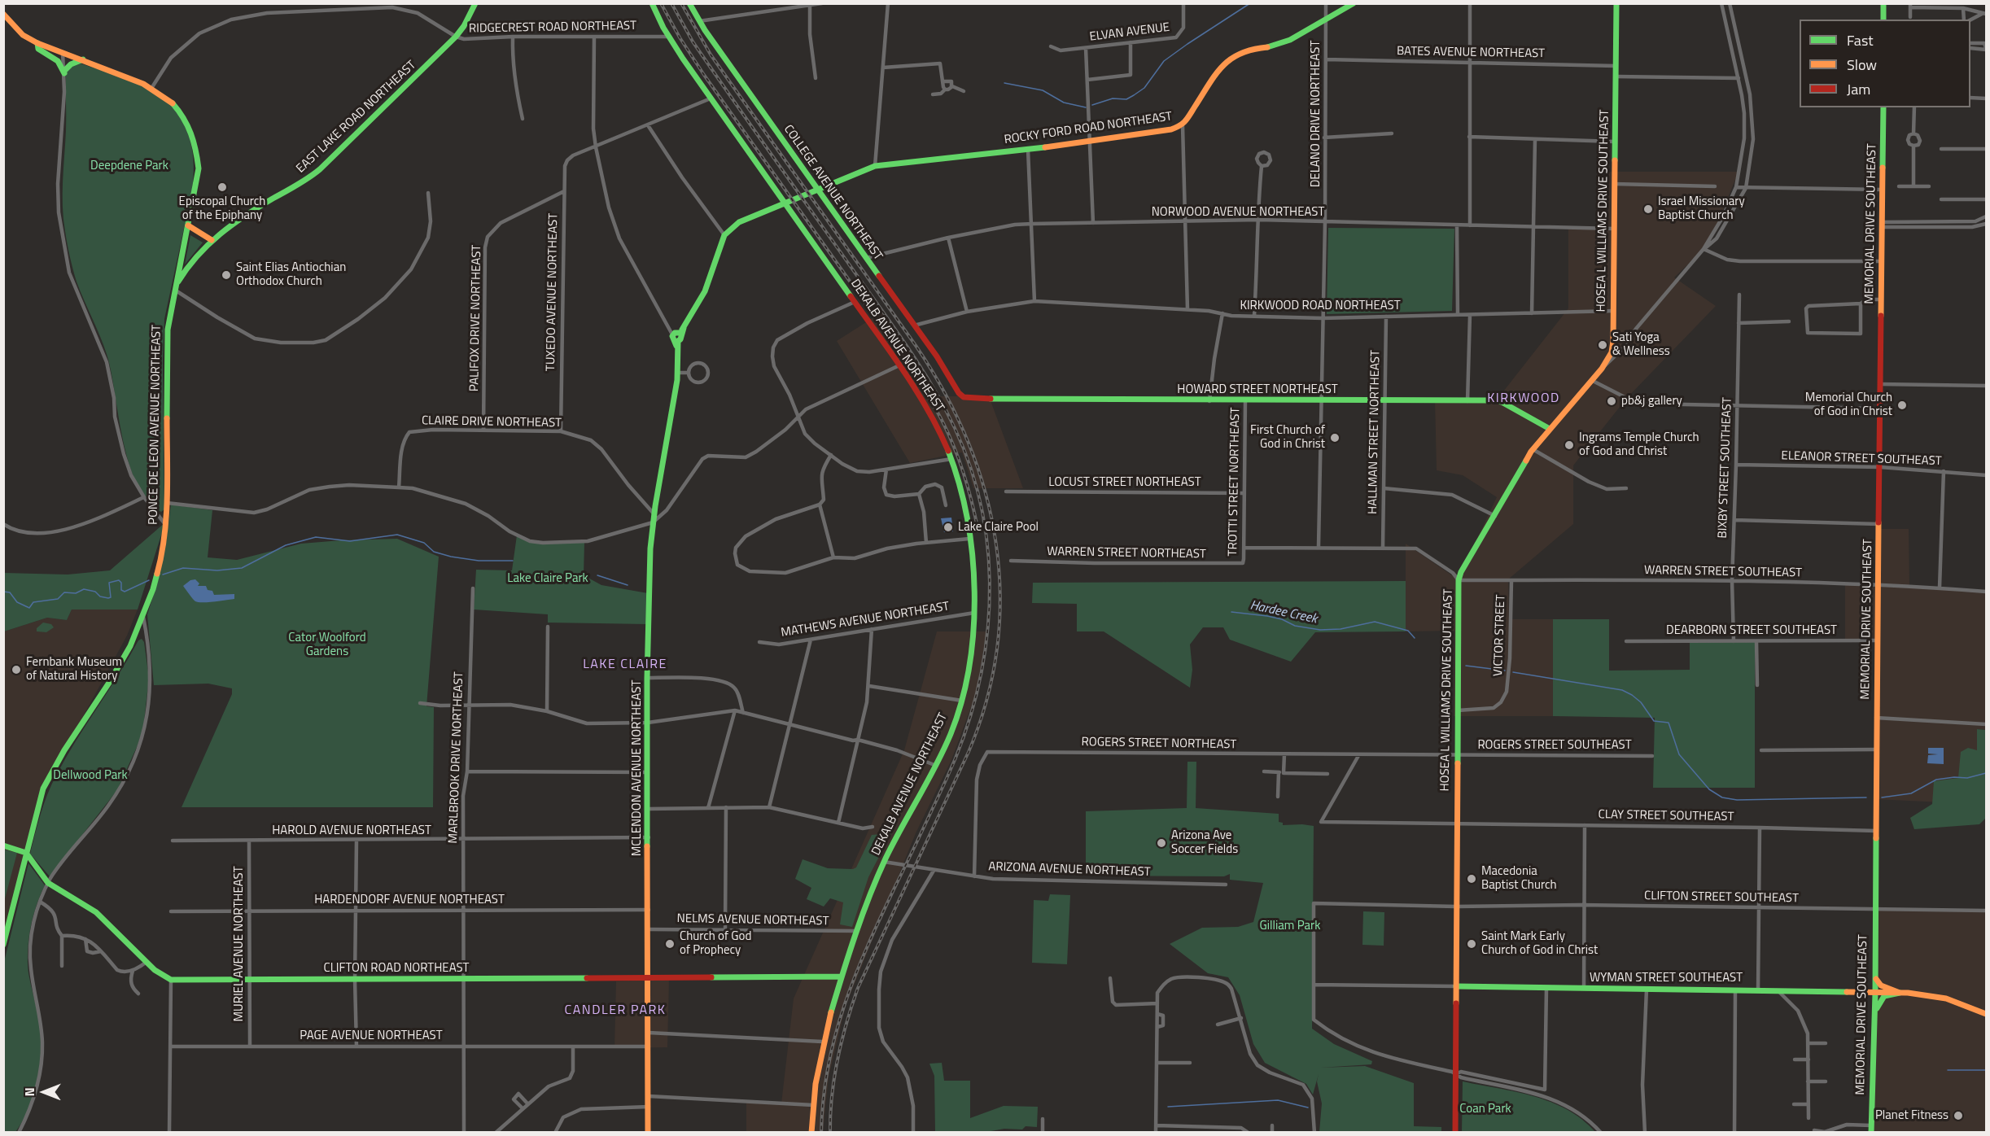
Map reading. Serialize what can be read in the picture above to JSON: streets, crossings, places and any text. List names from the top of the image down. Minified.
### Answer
{"streets":{"main road":["EAST LAKE ROAD NORTHEAST","ROCKY FORD ROAD NORTHEAST","COLLEGE AVENUE NORTHEAST","HOSEA L WILLIAMS DRIVE SOUTHEAST","MEMORIAL DRIVE SOUTHEAST","DEKALB AVENUE NORTHEAST","HOWARD STREET NORTHEAST","PONCE DE LEON AVENUE NORTHEAST","MCLENDON AVENUE NORTHEAST","CLIFTON ROAD NORTHEAST","WYMAN STREET SOUTHEAST"],"street":["RIDGECREST ROAD NORTHEAST","ELVAN AVENUE","BATES AVENUE NORTHEAST","DELANO DRIVE NORTHEAST","NORWOOD AVENUE NORTHEAST","TUXEDO AVENUE NORTHEAST","KIRKWOOD ROAD NORTHEAST","PALIFOX DRIVE NORTHEAST","CLAIRE DRIVE NORTHEAST","HALLMAN STREET NORTHEAST","ELEANOR STREET SOUTHEAST","BIXBY STREET SOUTHEAST","TROTTI STREET NORTHEAST","LOCUST STREET NORTHEAST","WARREN STREET NORTHEAST","WARREN STREET SOUTHEAST","MATHEWS AVENUE NORTHEAST","DEARBORN STREET SOUTHEAST","VICTOR STREET","ROGERS STREET NORTHEAST","ROGERS STREET SOUTHEAST","MARLBROOK DRIVE NORTHEAST","CLAY STREET SOUTHEAST","HAROLD AVENUE NORTHEAST","ARIZONA AVENUE NORTHEAST","CLIFTON STREET SOUTHEAST","HARDENDORF AVENUE NORTHEAST","NELMS AVENUE NORTHEAST","MURIEL AVENUE NORTHEAST","PAGE AVENUE NORTHEAST"]},"crossings":[["RIDGECREST ROAD NORTHEAST","EAST LAKE ROAD NORTHEAST"],["RIDGECREST ROAD NORTHEAST","DEKALB AVENUE NORTHEAST"],["RIDGECREST ROAD NORTHEAST","PONCE DE LEON AVENUE NORTHEAST"],["RIDGECREST ROAD NORTHEAST","MCLENDON AVENUE NORTHEAST"],["BATES AVENUE NORTHEAST","DELANO DRIVE NORTHEAST"],["BATES AVENUE NORTHEAST","HOSEA L WILLIAMS DRIVE SOUTHEAST"],["DELANO DRIVE NORTHEAST","ROCKY FORD ROAD NORTHEAST"],["DELANO DRIVE NORTHEAST","NORWOOD AVENUE NORTHEAST"],["DELANO DRIVE NORTHEAST","KIRKWOOD ROAD NORTHEAST"],["DELANO DRIVE NORTHEAST","HOWARD STREET NORTHEAST"],["EAST LAKE ROAD NORTHEAST","PONCE DE LEON AVENUE NORTHEAST"],["ROCKY FORD ROAD NORTHEAST","COLLEGE AVENUE NORTHEAST"],["ROCKY FORD ROAD NORTHEAST","DEKALB AVENUE NORTHEAST"],["COLLEGE AVENUE NORTHEAST","NORWOOD AVENUE NORTHEAST"],["COLLEGE AVENUE NORTHEAST","KIRKWOOD ROAD NORTHEAST"],["COLLEGE AVENUE NORTHEAST","HOWARD STREET NORTHEAST"],["HOSEA L WILLIAMS DRIVE SOUTHEAST","NORWOOD AVENUE NORTHEAST"],["HOSEA L WILLIAMS DRIVE SOUTHEAST","KIRKWOOD ROAD NORTHEAST"],["HOSEA L WILLIAMS DRIVE SOUTHEAST","HOWARD STREET NORTHEAST"],["HOSEA L WILLIAMS DRIVE SOUTHEAST","WARREN STREET SOUTHEAST"],["HOSEA L WILLIAMS DRIVE SOUTHEAST","VICTOR STREET"],["HOSEA L WILLIAMS DRIVE SOUTHEAST","ROGERS STREET NORTHEAST"],["HOSEA L WILLIAMS DRIVE SOUTHEAST","ROGERS STREET SOUTHEAST"],["HOSEA L WILLIAMS DRIVE SOUTHEAST","CLAY STREET SOUTHEAST"],["HOSEA L WILLIAMS DRIVE SOUTHEAST","CLIFTON STREET SOUTHEAST"],["HOSEA L WILLIAMS DRIVE SOUTHEAST","WYMAN STREET SOUTHEAST"],["MEMORIAL DRIVE SOUTHEAST","ELEANOR STREET SOUTHEAST"],["MEMORIAL DRIVE SOUTHEAST","WARREN STREET SOUTHEAST"],["MEMORIAL DRIVE SOUTHEAST","DEARBORN STREET SOUTHEAST"],["MEMORIAL DRIVE SOUTHEAST","CLAY STREET SOUTHEAST"],["MEMORIAL DRIVE SOUTHEAST","CLIFTON STREET SOUTHEAST"],["MEMORIAL DRIVE SOUTHEAST","WYMAN STREET SOUTHEAST"],["TUXEDO AVENUE NORTHEAST","PALIFOX DRIVE NORTHEAST"],["TUXEDO AVENUE NORTHEAST","CLAIRE DRIVE NORTHEAST"],["TUXEDO AVENUE NORTHEAST","MCLENDON AVENUE NORTHEAST"],["KIRKWOOD ROAD NORTHEAST","HALLMAN STREET NORTHEAST"],["PALIFOX DRIVE NORTHEAST","CLAIRE DRIVE NORTHEAST"],["DEKALB AVENUE NORTHEAST","MATHEWS AVENUE NORTHEAST"],["DEKALB AVENUE NORTHEAST","ARIZONA AVENUE NORTHEAST"],["DEKALB AVENUE NORTHEAST","NELMS AVENUE NORTHEAST"],["DEKALB AVENUE NORTHEAST","CLIFTON ROAD NORTHEAST"],["HOWARD STREET NORTHEAST","HALLMAN STREET NORTHEAST"],["HOWARD STREET NORTHEAST","TROTTI STREET NORTHEAST"],["CLAIRE DRIVE NORTHEAST","MCLENDON AVENUE NORTHEAST"],["ELEANOR STREET SOUTHEAST","BIXBY STREET SOUTHEAST"],["BIXBY STREET SOUTHEAST","WARREN STREET SOUTHEAST"],["BIXBY STREET SOUTHEAST","DEARBORN STREET SOUTHEAST"],["TROTTI STREET NORTHEAST","LOCUST STREET NORTHEAST"],["TROTTI STREET NORTHEAST","WARREN STREET NORTHEAST"],["WARREN STREET SOUTHEAST","VICTOR STREET"],["ROGERS STREET NORTHEAST","ROGERS STREET SOUTHEAST"],["ROGERS STREET NORTHEAST","CLAY STREET SOUTHEAST"],["ROGERS STREET NORTHEAST","ARIZONA AVENUE NORTHEAST"],["MARLBROOK DRIVE NORTHEAST","HAROLD AVENUE NORTHEAST"],["MARLBROOK DRIVE NORTHEAST","HARDENDORF AVENUE NORTHEAST"],["MARLBROOK DRIVE NORTHEAST","CLIFTON ROAD NORTHEAST"],["MARLBROOK DRIVE NORTHEAST","PAGE AVENUE NORTHEAST"],["MCLENDON AVENUE NORTHEAST","HAROLD AVENUE NORTHEAST"],["MCLENDON AVENUE NORTHEAST","HARDENDORF AVENUE NORTHEAST"],["MCLENDON AVENUE NORTHEAST","NELMS AVENUE NORTHEAST"],["MCLENDON AVENUE NORTHEAST","CLIFTON ROAD NORTHEAST"],["MCLENDON AVENUE NORTHEAST","PAGE AVENUE NORTHEAST"],["HAROLD AVENUE NORTHEAST","MURIEL AVENUE NORTHEAST"],["HARDENDORF AVENUE NORTHEAST","MURIEL AVENUE NORTHEAST"],["MURIEL AVENUE NORTHEAST","CLIFTON ROAD NORTHEAST"],["MURIEL AVENUE NORTHEAST","PAGE AVENUE NORTHEAST"]],"districts":["KIRKWOOD","LAKE CLAIRE","CANDLER PARK"],"water":["Hardee Creek"],"parks":["Deepdene Park","Lake Claire Park","Cator Woolford Gardens","Dellwood Park","Gilliam Park","Coan Park"],"places":["Episcopal Church of the Epiphany","Israel Missionary Baptist Church","Saint Elias Antiochian Orthodox Church","Sati Yoga & Wellness","pb&j gallery","Memorial Church of God in Christ","First Church of God in Christ","Ingrams Temple Church of God and Christ","Lake Claire Pool","Fernbank Museum of Natural History","Arizona Ave Soccer Fields","Macedonia Baptist Church","Church of God of Prophecy","Saint Mark Early Church of God in Christ","Planet Fitness"],"legend":["Fast","Slow","Jam"],"north":"left"}
